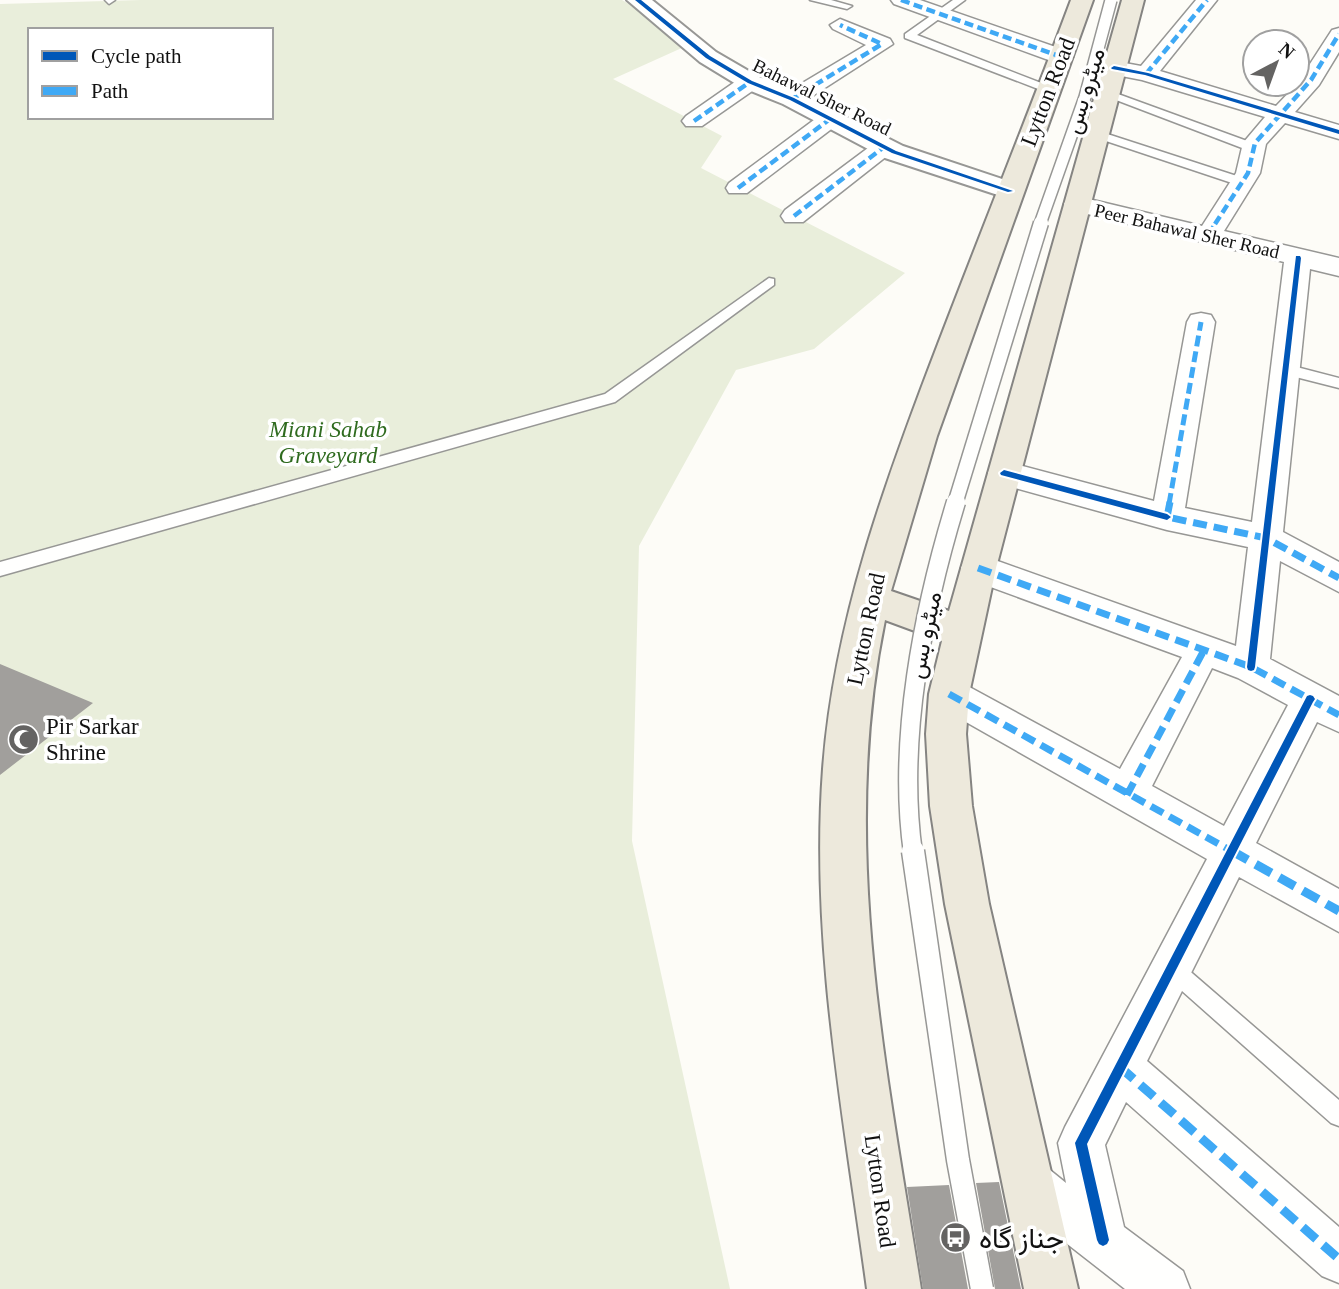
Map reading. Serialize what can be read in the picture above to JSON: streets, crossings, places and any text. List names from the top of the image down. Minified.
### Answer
{"streets":{"main road":["Lytton Road"],"street":["Bahawal Sher Road","Peer Bahawal Sher Road"],"lane":["میٹرو بس"]},"crossings":[["Lytton Road","Bahawal Sher Road"]],"parks":["Miani Sahab Graveyard"],"places":{"mosque":["Pir Sarkar Shrine"],"bus stop":["جناز گاہ"]},"legend":["Cycle path","Path"],"north":"top right"}
